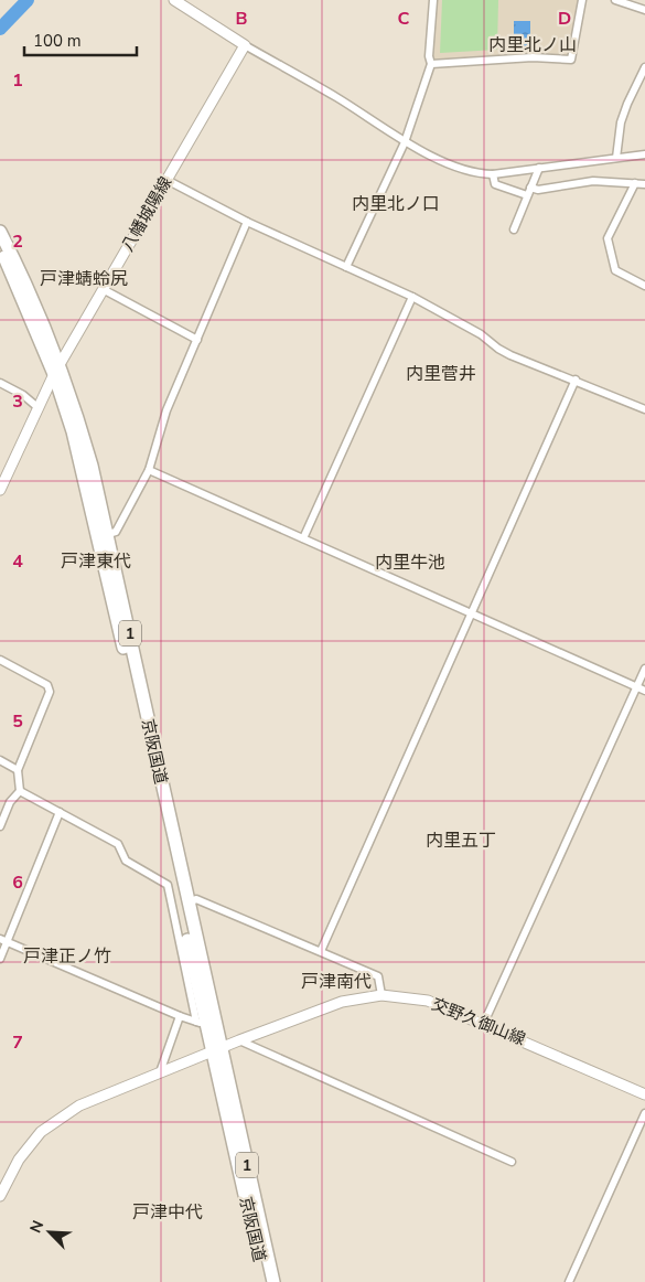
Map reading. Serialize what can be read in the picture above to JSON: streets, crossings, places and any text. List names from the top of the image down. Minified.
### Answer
{"streets":{"highway":["1","京阪国道"],"main road":["八幡城陽線","交野久御山線"]},"crossings":[["八幡城陽線","京阪国道"],["京阪国道","交野久御山線"]],"districts":["内里北ノ山","内里北ノ口","戸津蜻蛉尻","内里菅井","戸津東代","内里牛池","内里五丁","戸津正ノ竹","戸津南代","戸津中代"],"scale_bar":"100 m","north":"top left","grid":{"columns":["B","C","D"],"rows":["1","2","3","4","5","6","7"]}}
